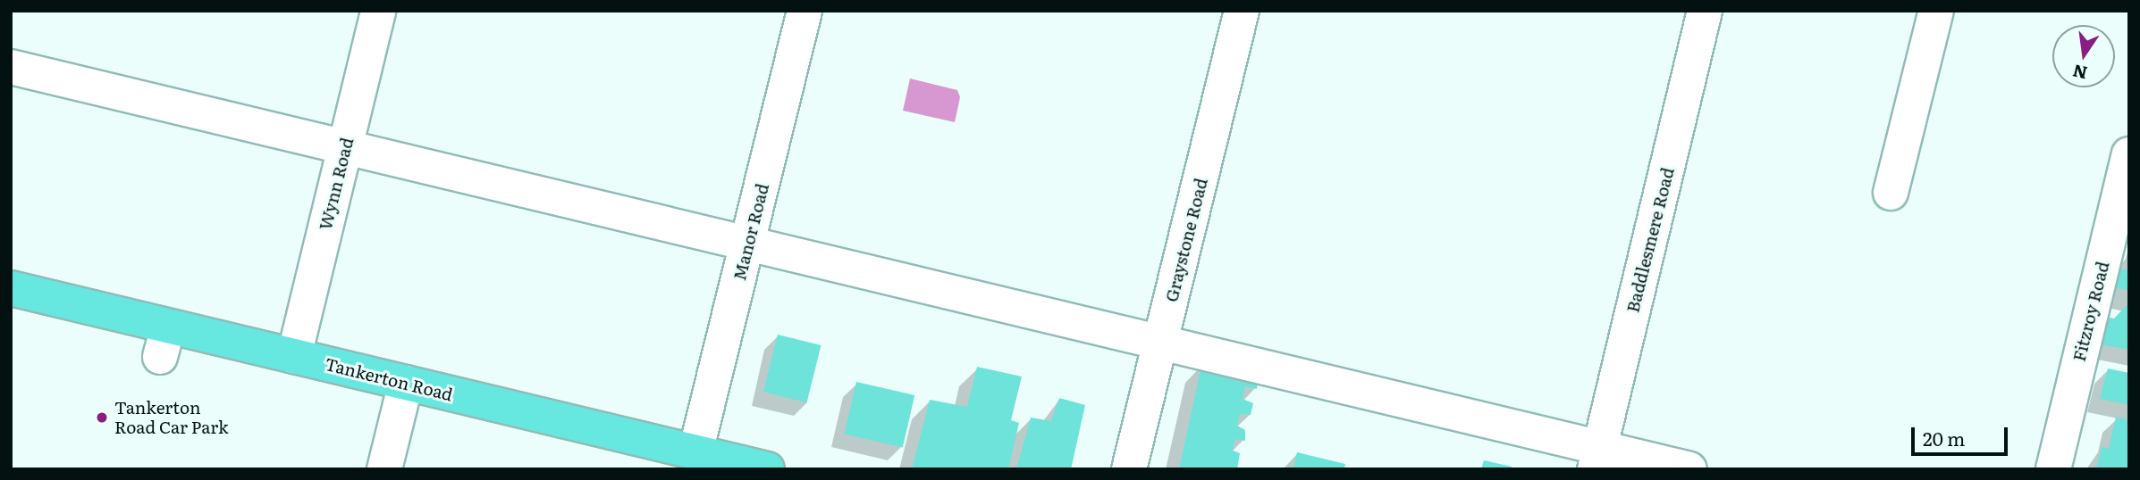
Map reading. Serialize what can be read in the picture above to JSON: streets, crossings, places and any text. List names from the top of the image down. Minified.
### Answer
{"streets":{"main road":["Tankerton Road"],"street":["Wynn Road","Manor Road","Graystone Road","Baddlesmere Road","Fitzroy Road"]},"crossings":[["Wynn Road","Tankerton Road"],["Manor Road","Tankerton Road"]],"places":["Tankerton Road Car Park"],"scale_bar":"20 m","north":"bottom"}
